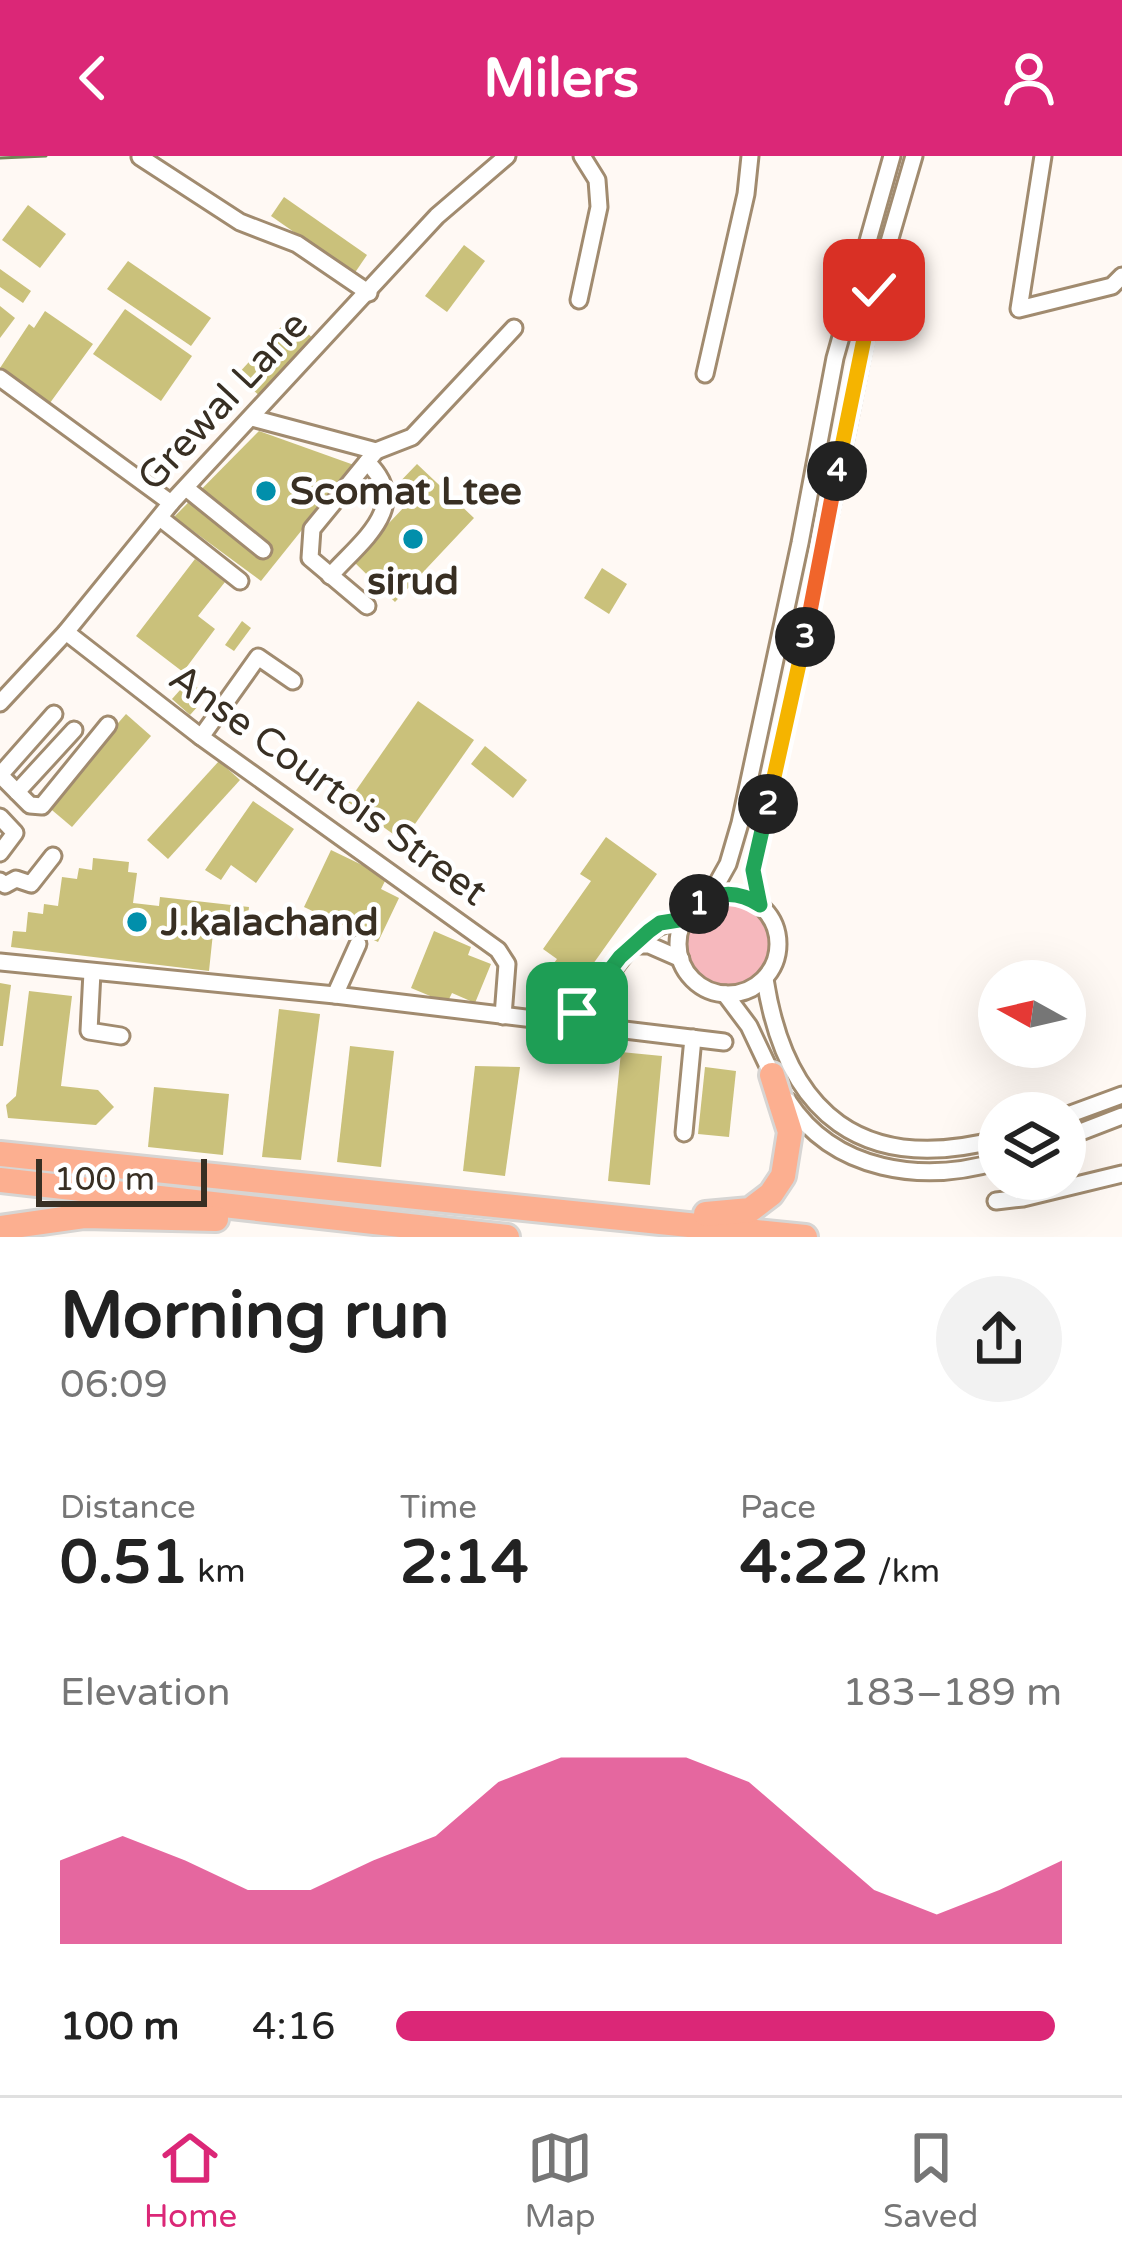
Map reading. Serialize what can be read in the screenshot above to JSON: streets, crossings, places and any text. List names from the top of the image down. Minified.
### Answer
{"streets":{"street":["Grewal Lane","Anse Courtois Street"]},"crossings":[["Grewal Lane","Anse Courtois Street"]],"places":["Scomat Ltee","sirud","J.kalachand"],"scale_bar":"100 m","north":"left","page":{"header":"Milers","pins":["4","3","2","1"],"scale":"100 m","heading":["Morning run","06:09"],"stats":[["Distance","0.51 km"],["Time","2:14"],["Pace","4:22 /km"]],"chart":["Elevation","183–189 m"],"list":[{"name":"100 m","note":"4:16"}],"tabs":["Home","Map","Saved"]}}
